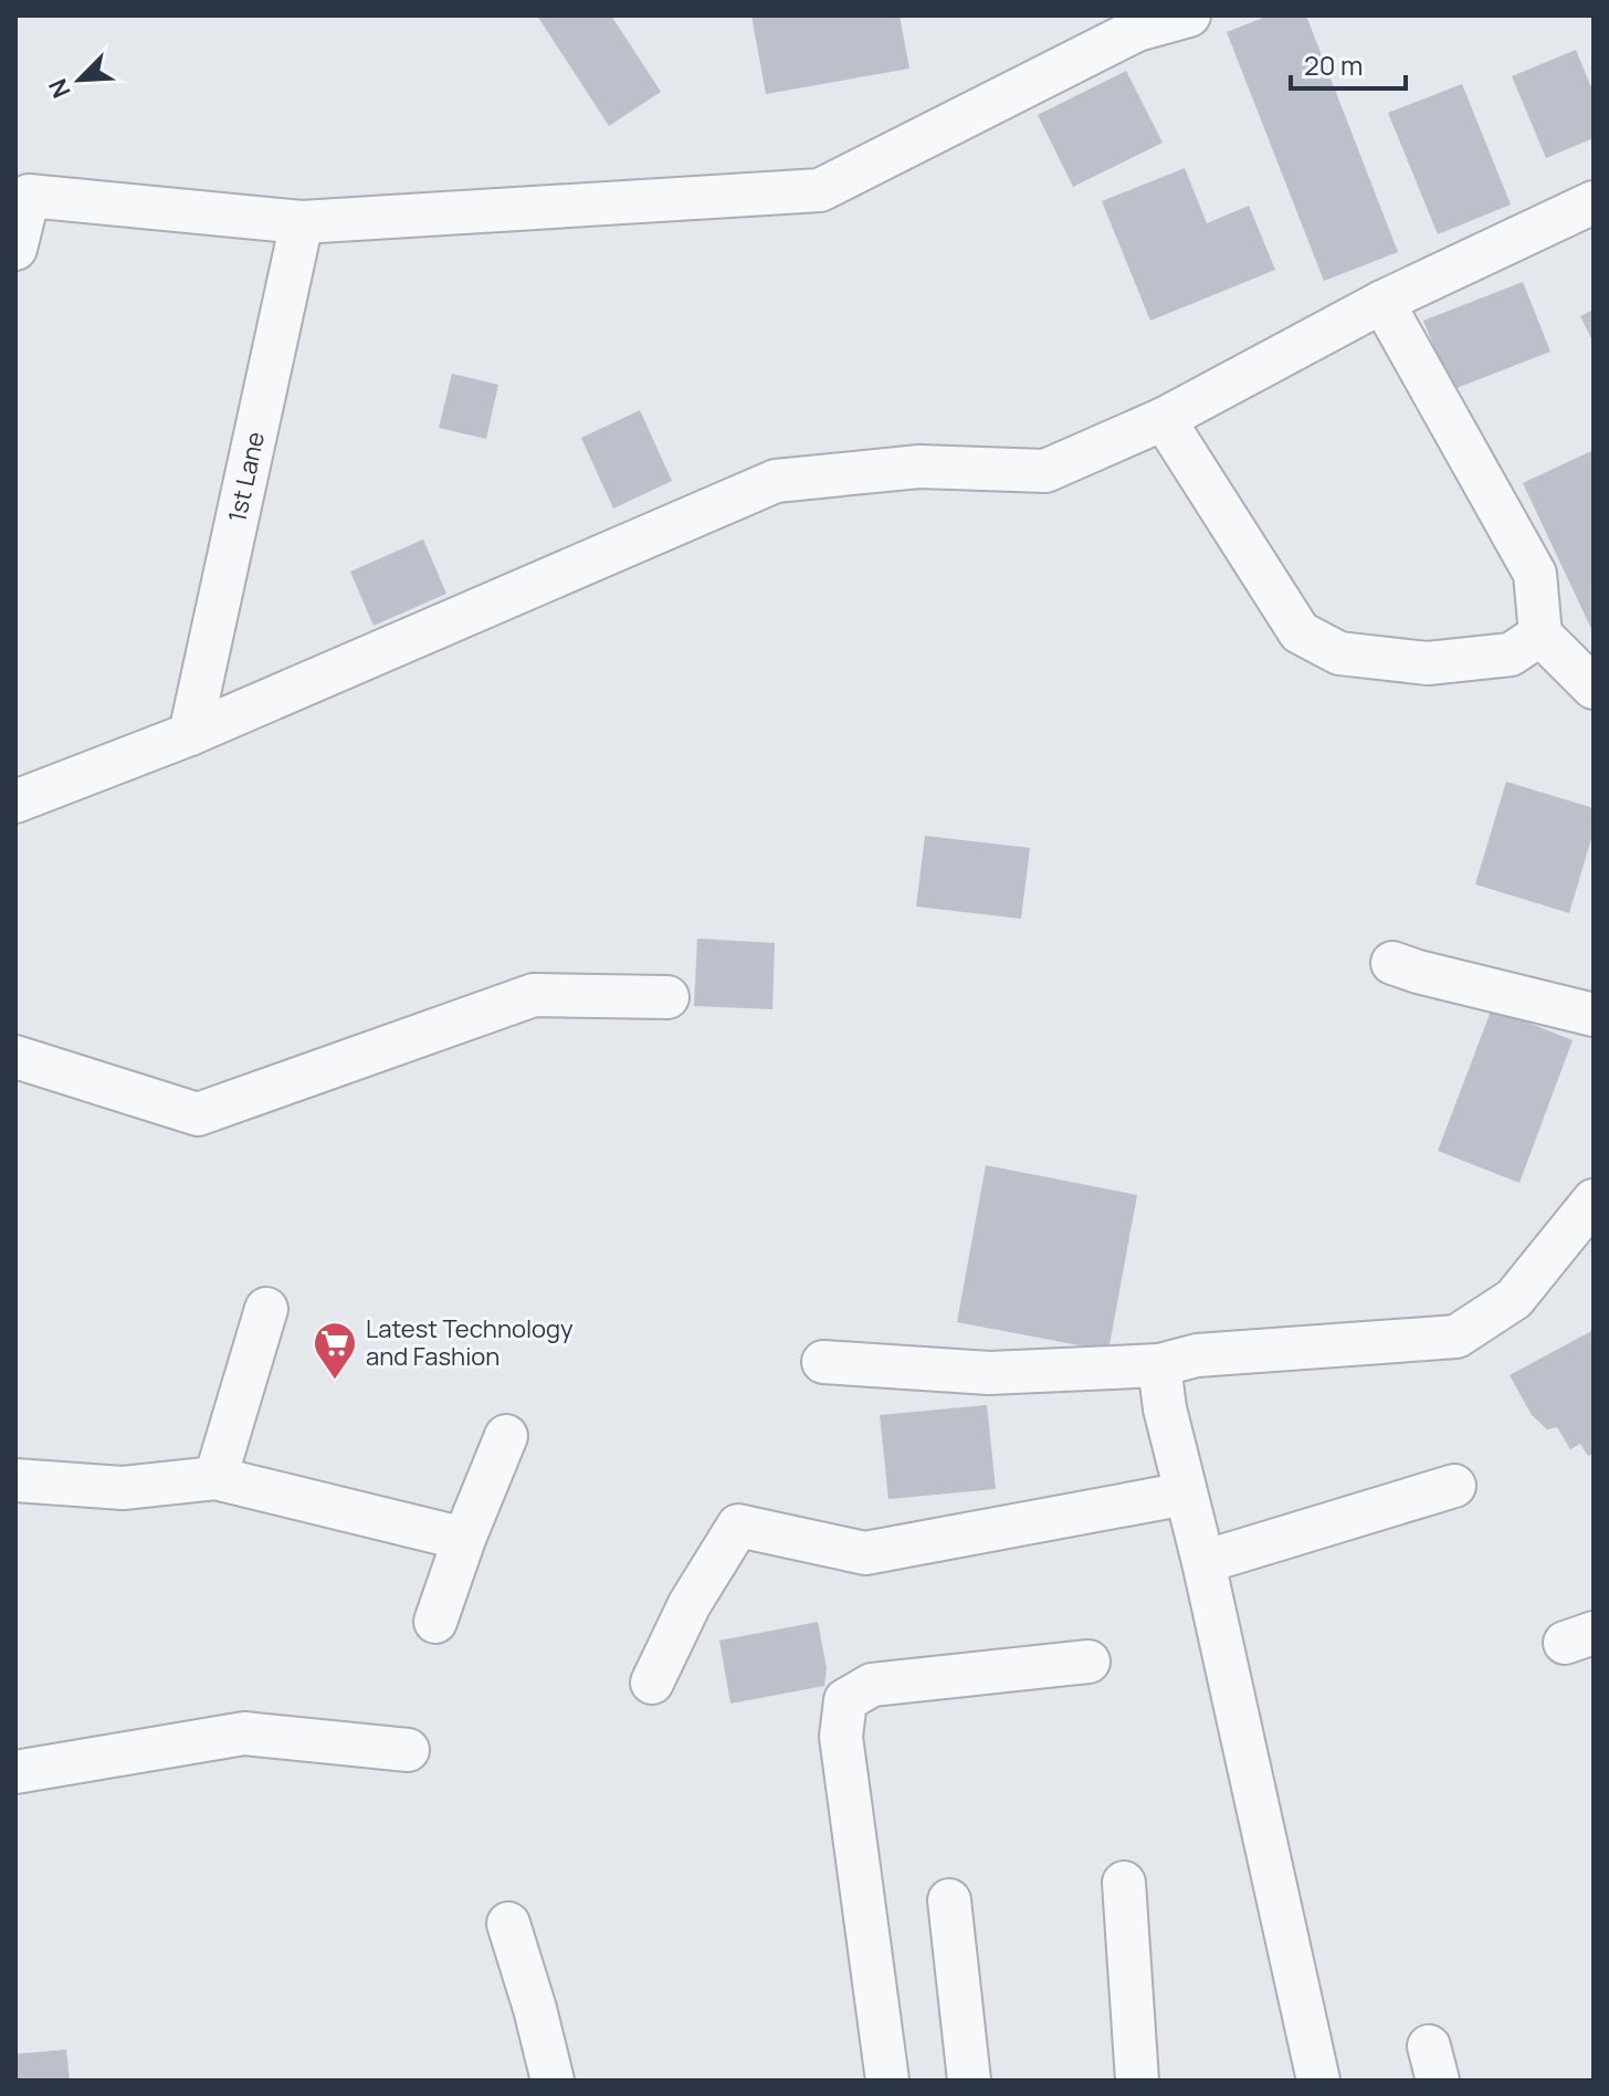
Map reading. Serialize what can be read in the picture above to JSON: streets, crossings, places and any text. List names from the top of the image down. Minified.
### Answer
{"streets":{"street":["1st Lane"]},"places":{"supermarket":["Latest Technology and Fashion"]},"scale_bar":"20 m","north":"bottom left"}
